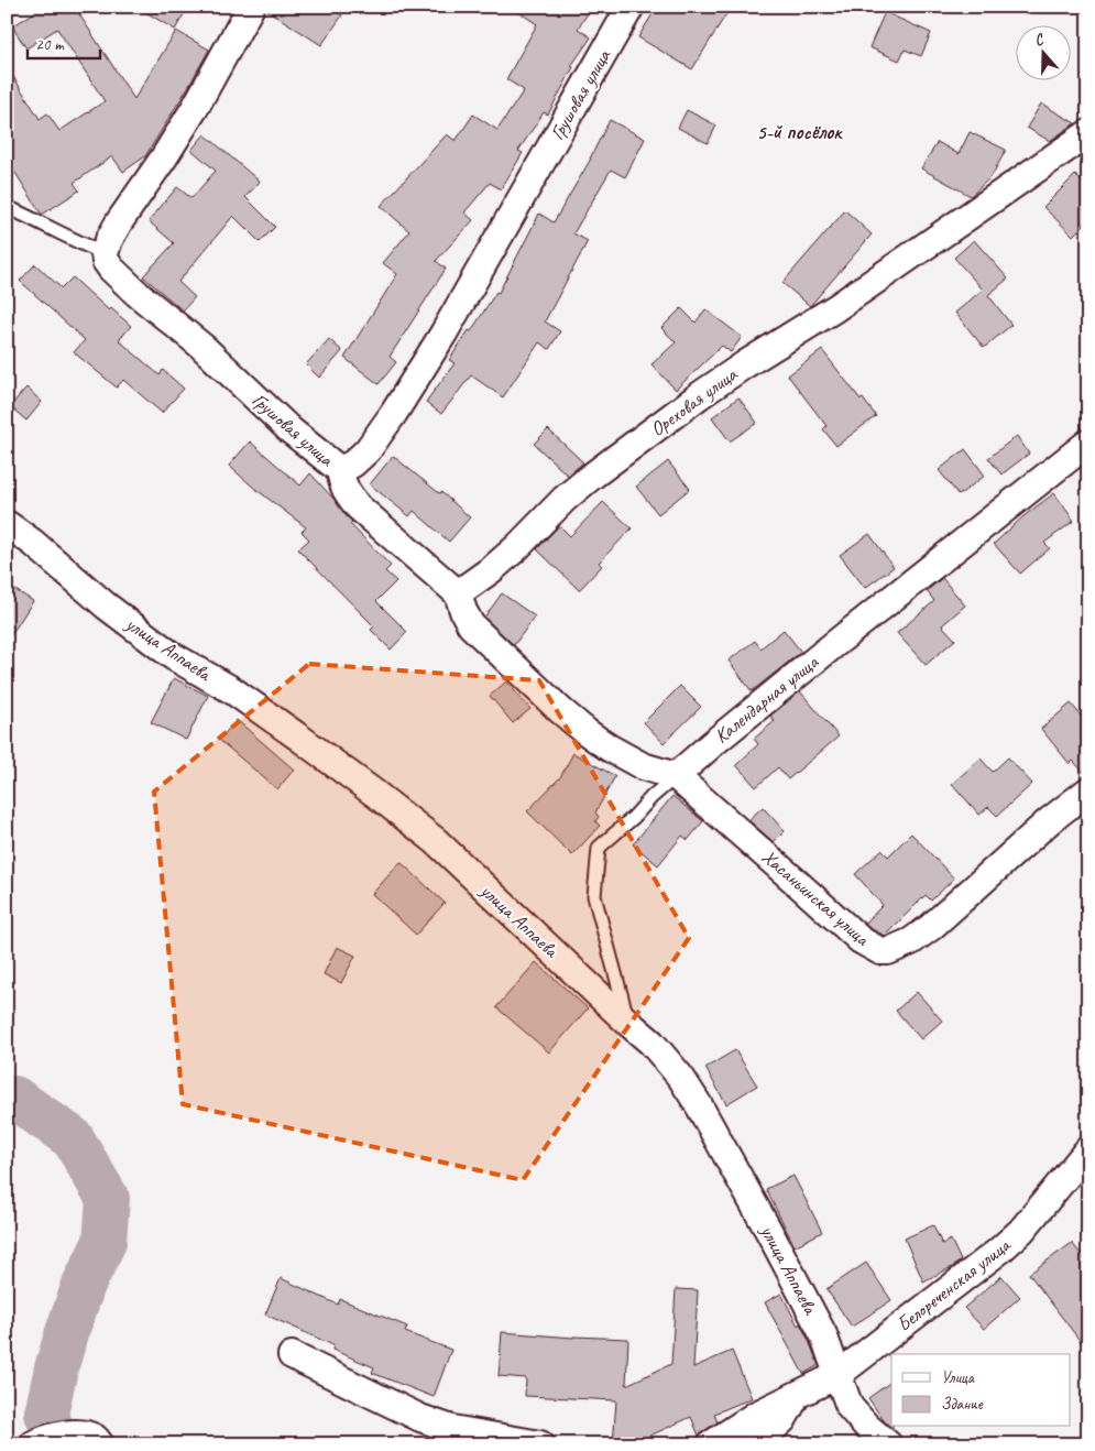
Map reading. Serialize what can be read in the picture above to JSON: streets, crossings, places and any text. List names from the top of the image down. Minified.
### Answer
{"streets":{"street":["Грушовая улица","Ореховая улица","улица Аппаева","Календарная улица","Хасаньинская улица","Белореченская улица"]},"crossings":[["улица Аппаева","Белореченская улица"],["Календарная улица","Хасаньинская улица"]],"districts":["5-й посёлок"],"legend":["Улица","Здание"],"scale_bar":"20 m","north":"top"}
